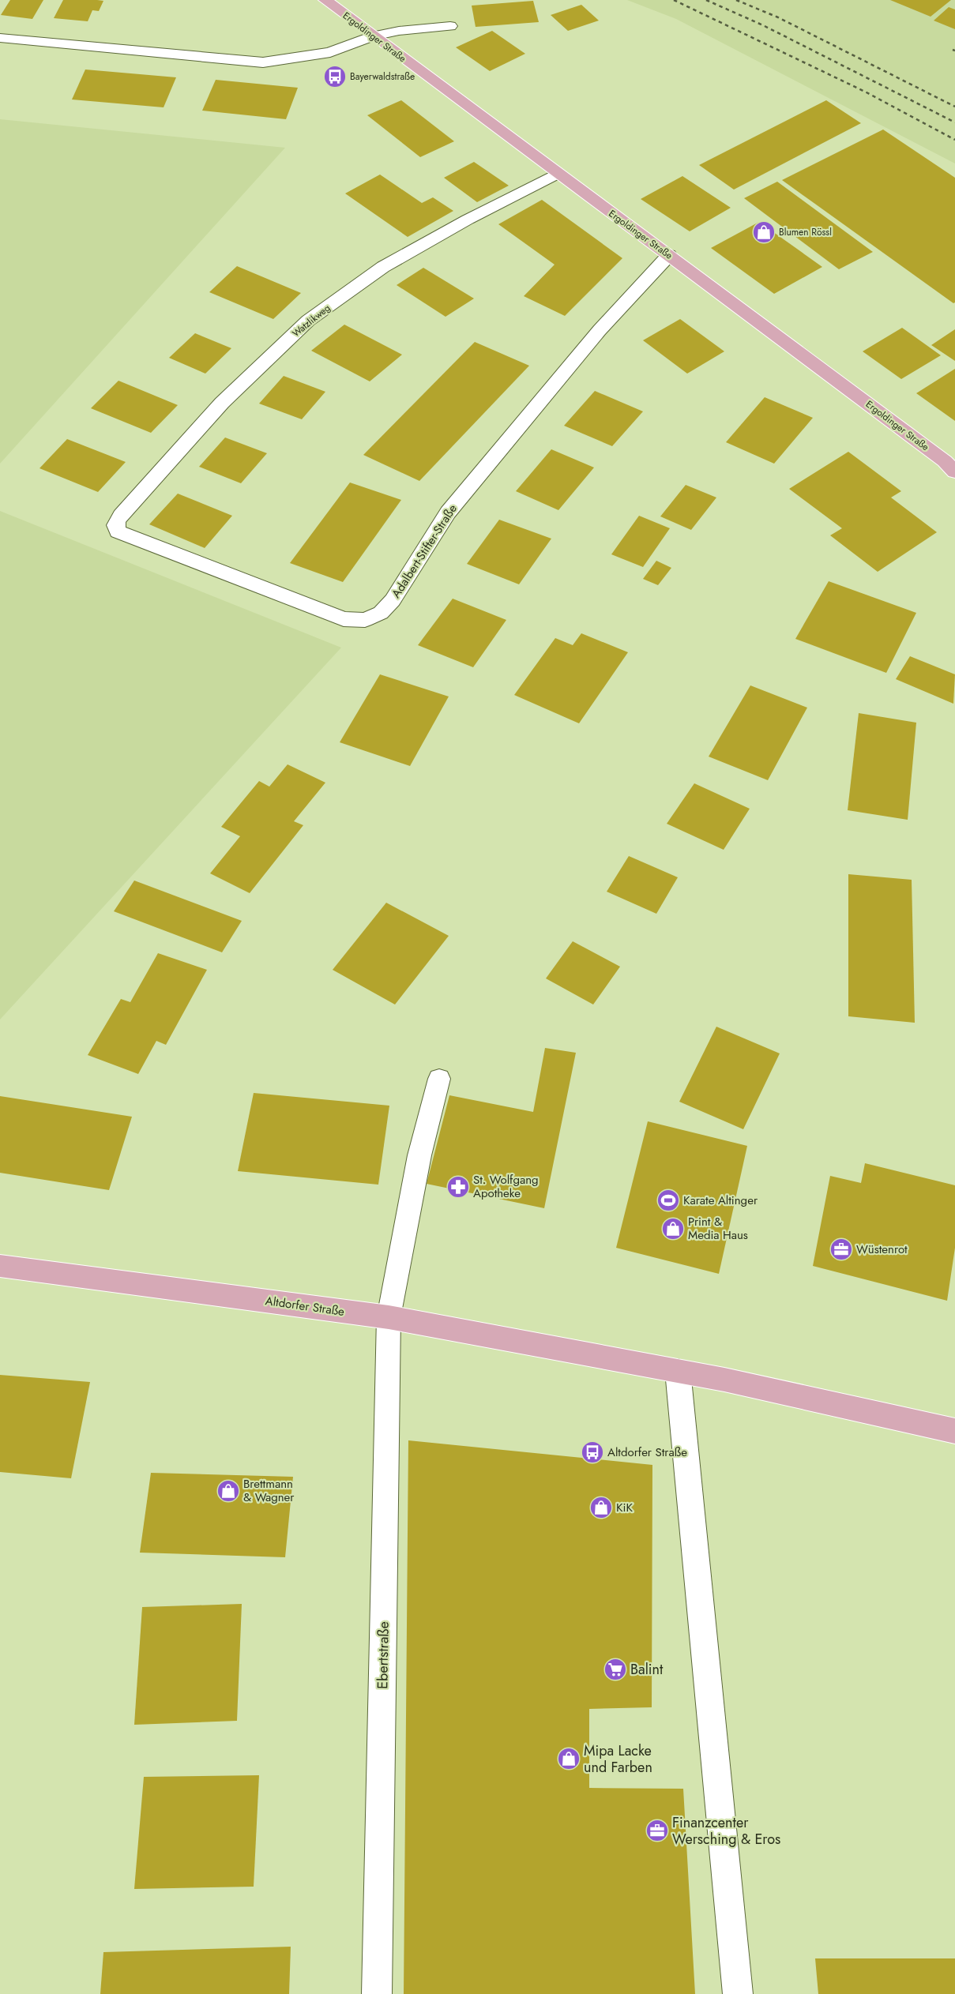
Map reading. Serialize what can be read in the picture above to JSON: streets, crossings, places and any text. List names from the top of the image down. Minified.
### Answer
{"streets":{"main road":["Ergoldinger Straße","Altdorfer Straße"],"street":["Watzlikweg","Adalbert-Stifter-Straße","Ebertstraße"]},"crossings":[["Ergoldinger Straße","Watzlikweg"],["Ergoldinger Straße","Adalbert-Stifter-Straße"],["Watzlikweg","Adalbert-Stifter-Straße"],["Altdorfer Straße","Ebertstraße"]],"places":{"bus stop":["Bayerwaldstraße","Altdorfer Straße"],"shop":["Blumen Rössl","Print & Media Haus","Brettmann & Wagner","KiK","Mipa Lacke und Farben"],"pharmacy":["St. Wolfgang Apotheke"],"sports":["Karate Altinger"],"office":["Wüstenrot","Finanzcenter Wersching & Eros"],"supermarket":["Balint"]}}
